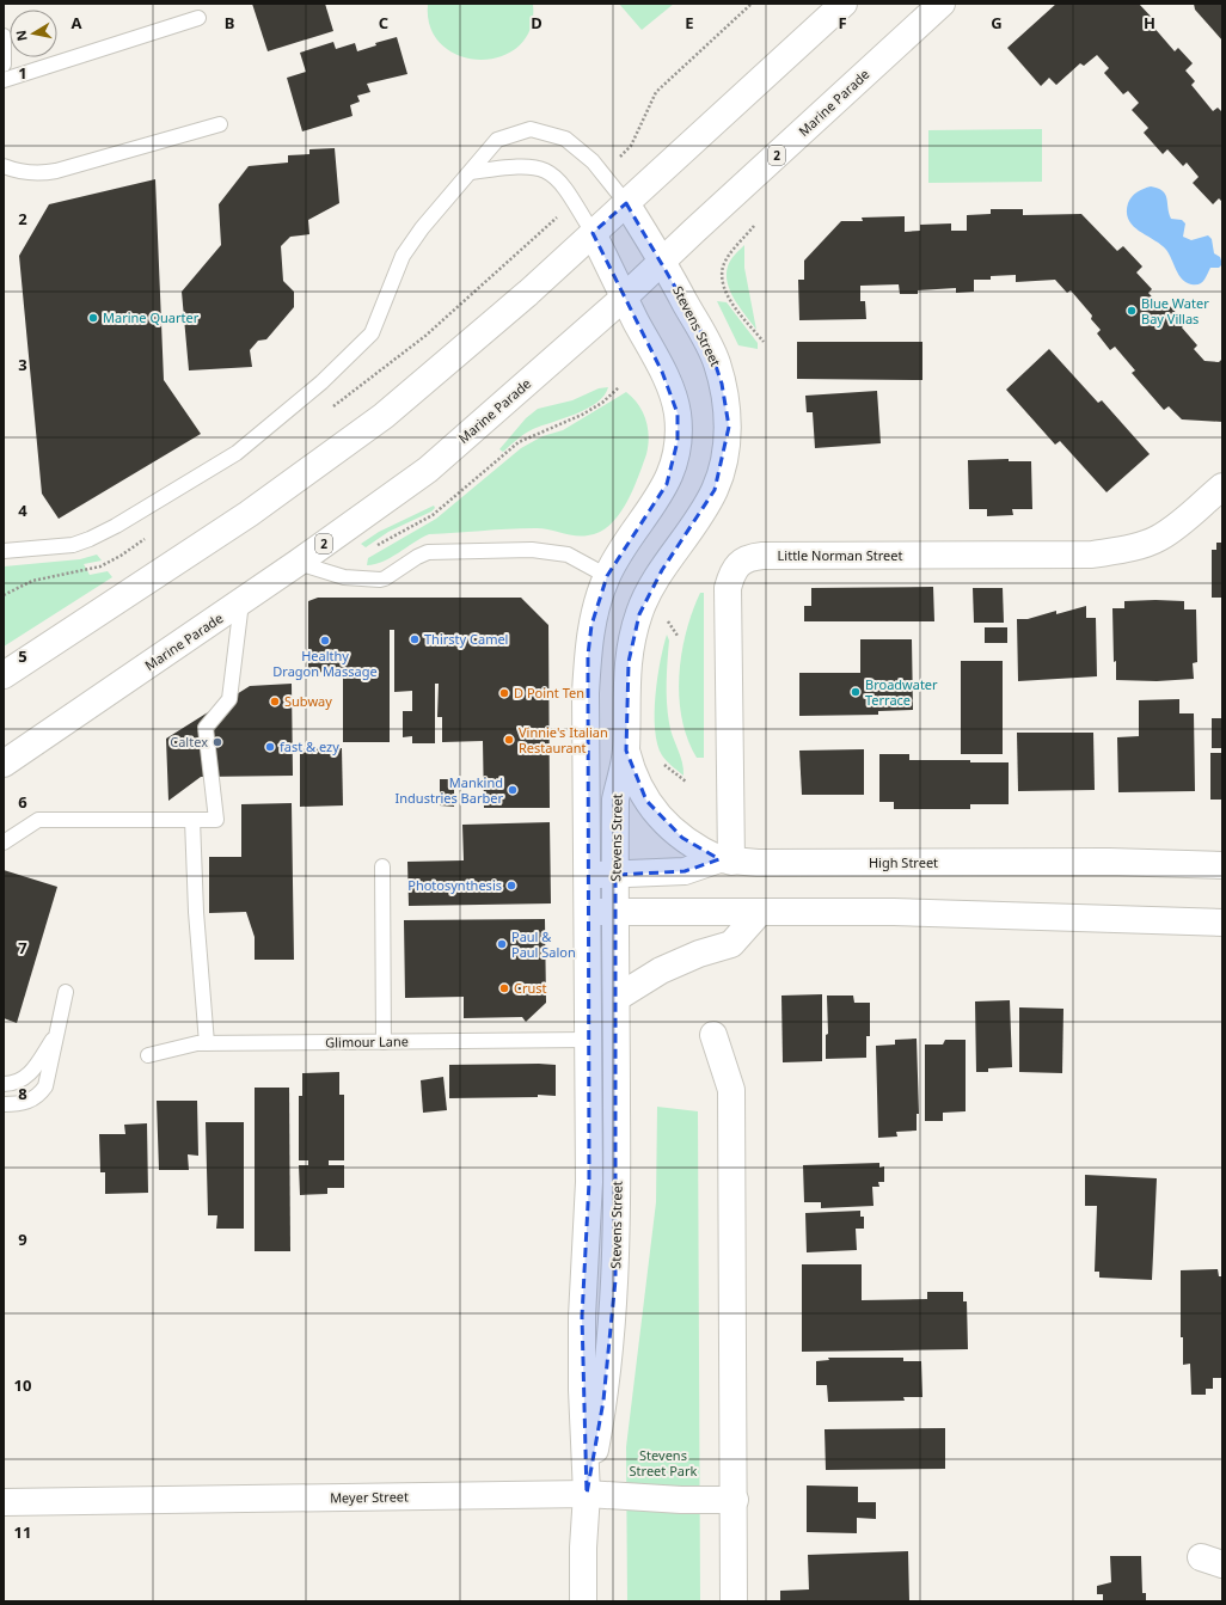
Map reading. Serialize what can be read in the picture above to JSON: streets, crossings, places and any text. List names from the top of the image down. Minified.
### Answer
{"streets":{"main road":["Marine Parade","2","Stevens Street","Little Norman Street","High Street","Meyer Street"],"lane":["Glimour Lane"]},"crossings":[["Marine Parade","Stevens Street"],["Stevens Street","High Street"],["Stevens Street","Glimour Lane"],["Stevens Street","Meyer Street"],["Little Norman Street","High Street"]],"parks":["Stevens Street Park"],"places":["Blue Water Bay Villas","Marine Quarter","Thirsty Camel","Healthy Dragon Massage","Broadwater Terrace","D Point Ten","Subway","Vinnie's Italian Restaurant","Caltex","fast & ezy","Mankind Industries Barber","Photosynthesis","Paul & Paul Salon","Crust"],"north":"left","grid":{"columns":["A","B","C","D","E","F","G","H"],"rows":["1","2","3","4","5","6","7","8","9","10","11"]}}
